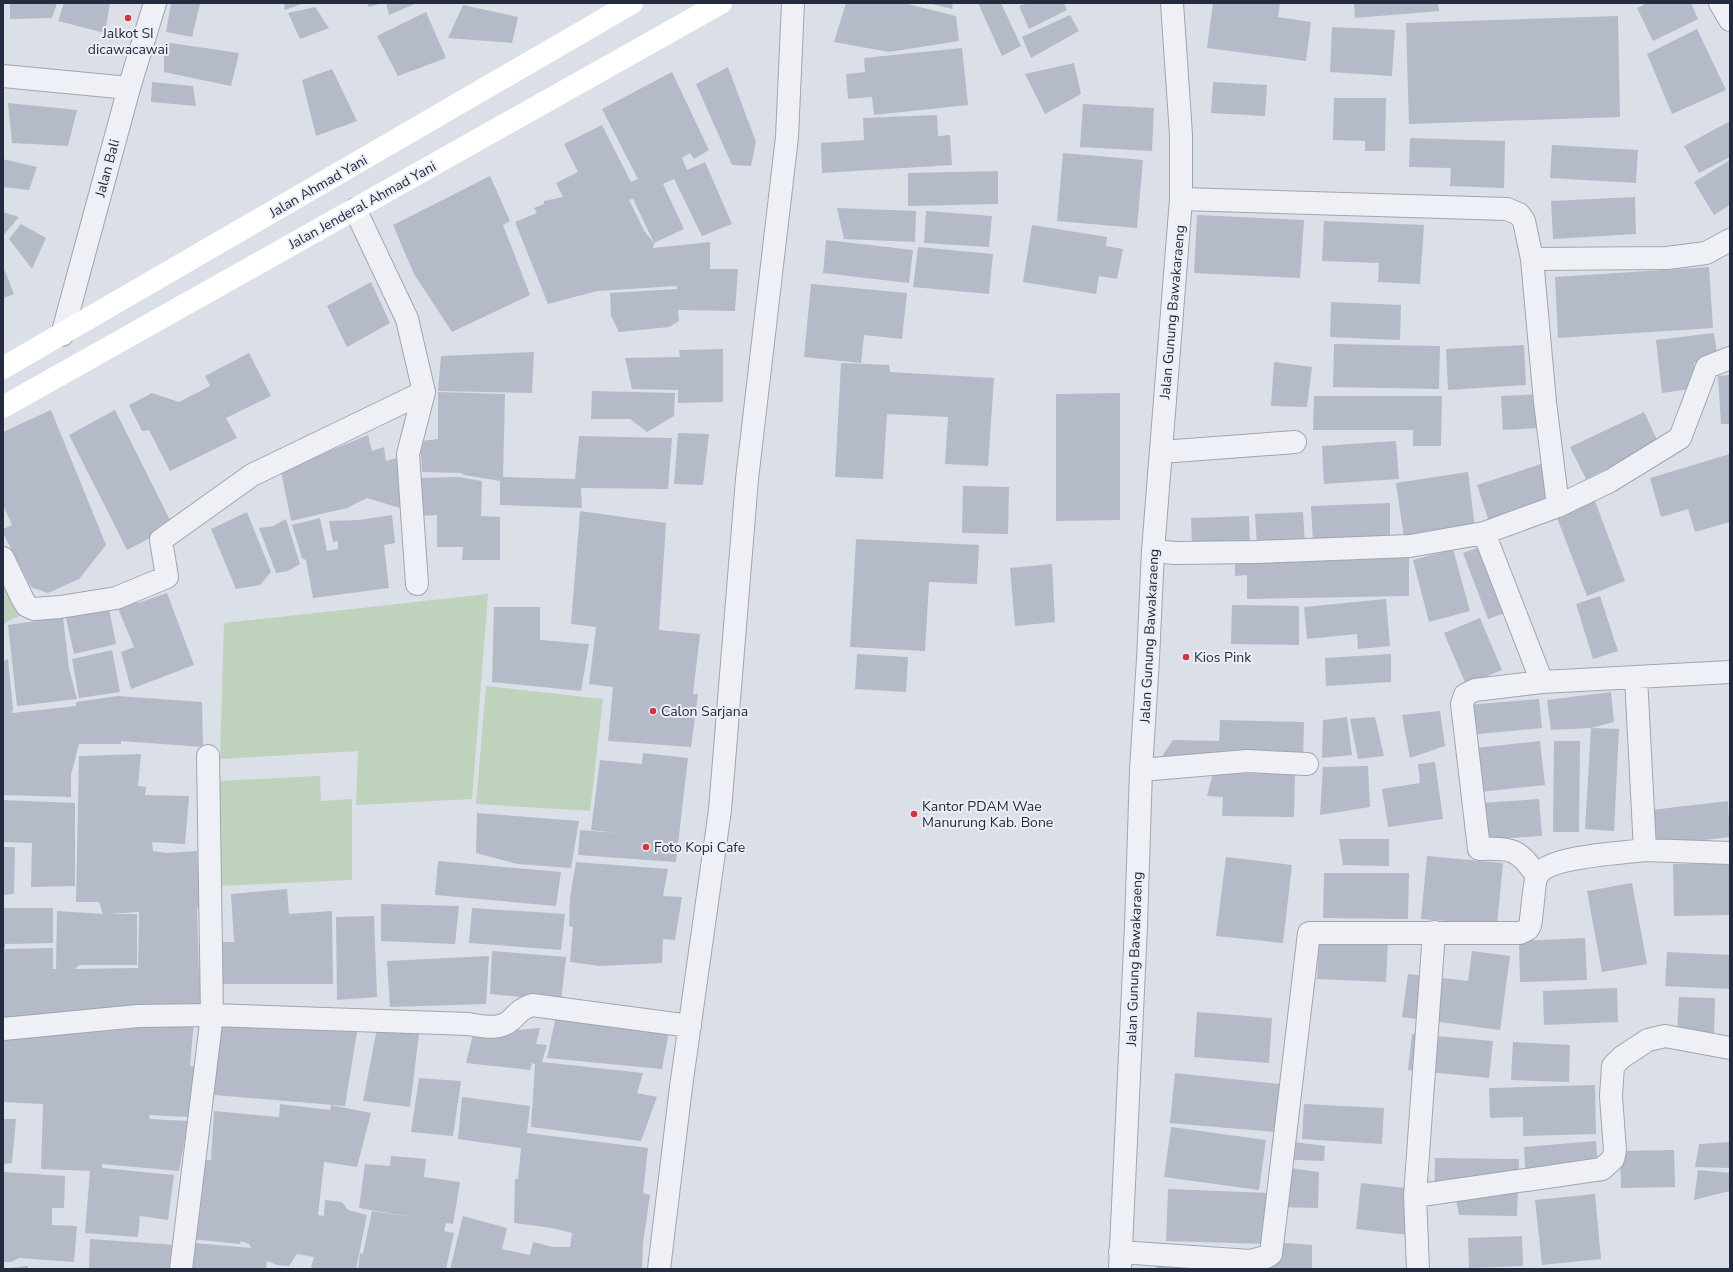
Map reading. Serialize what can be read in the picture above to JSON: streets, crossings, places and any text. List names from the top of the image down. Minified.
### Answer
{"streets":{"main road":["Jalan Ahmad Yani","Jalan Jenderal Ahmad Yani"],"street":["Jalan Bali","Jalan Gunung Bawakaraeng"]},"crossings":[["Jalan Bali","Jalan Ahmad Yani"]],"places":["Jalkot SI dicawacawai","Kios Pink","Calon Sarjana","Kantor PDAM Wae Manurung Kab. Bone","Foto Kopi Cafe"]}
